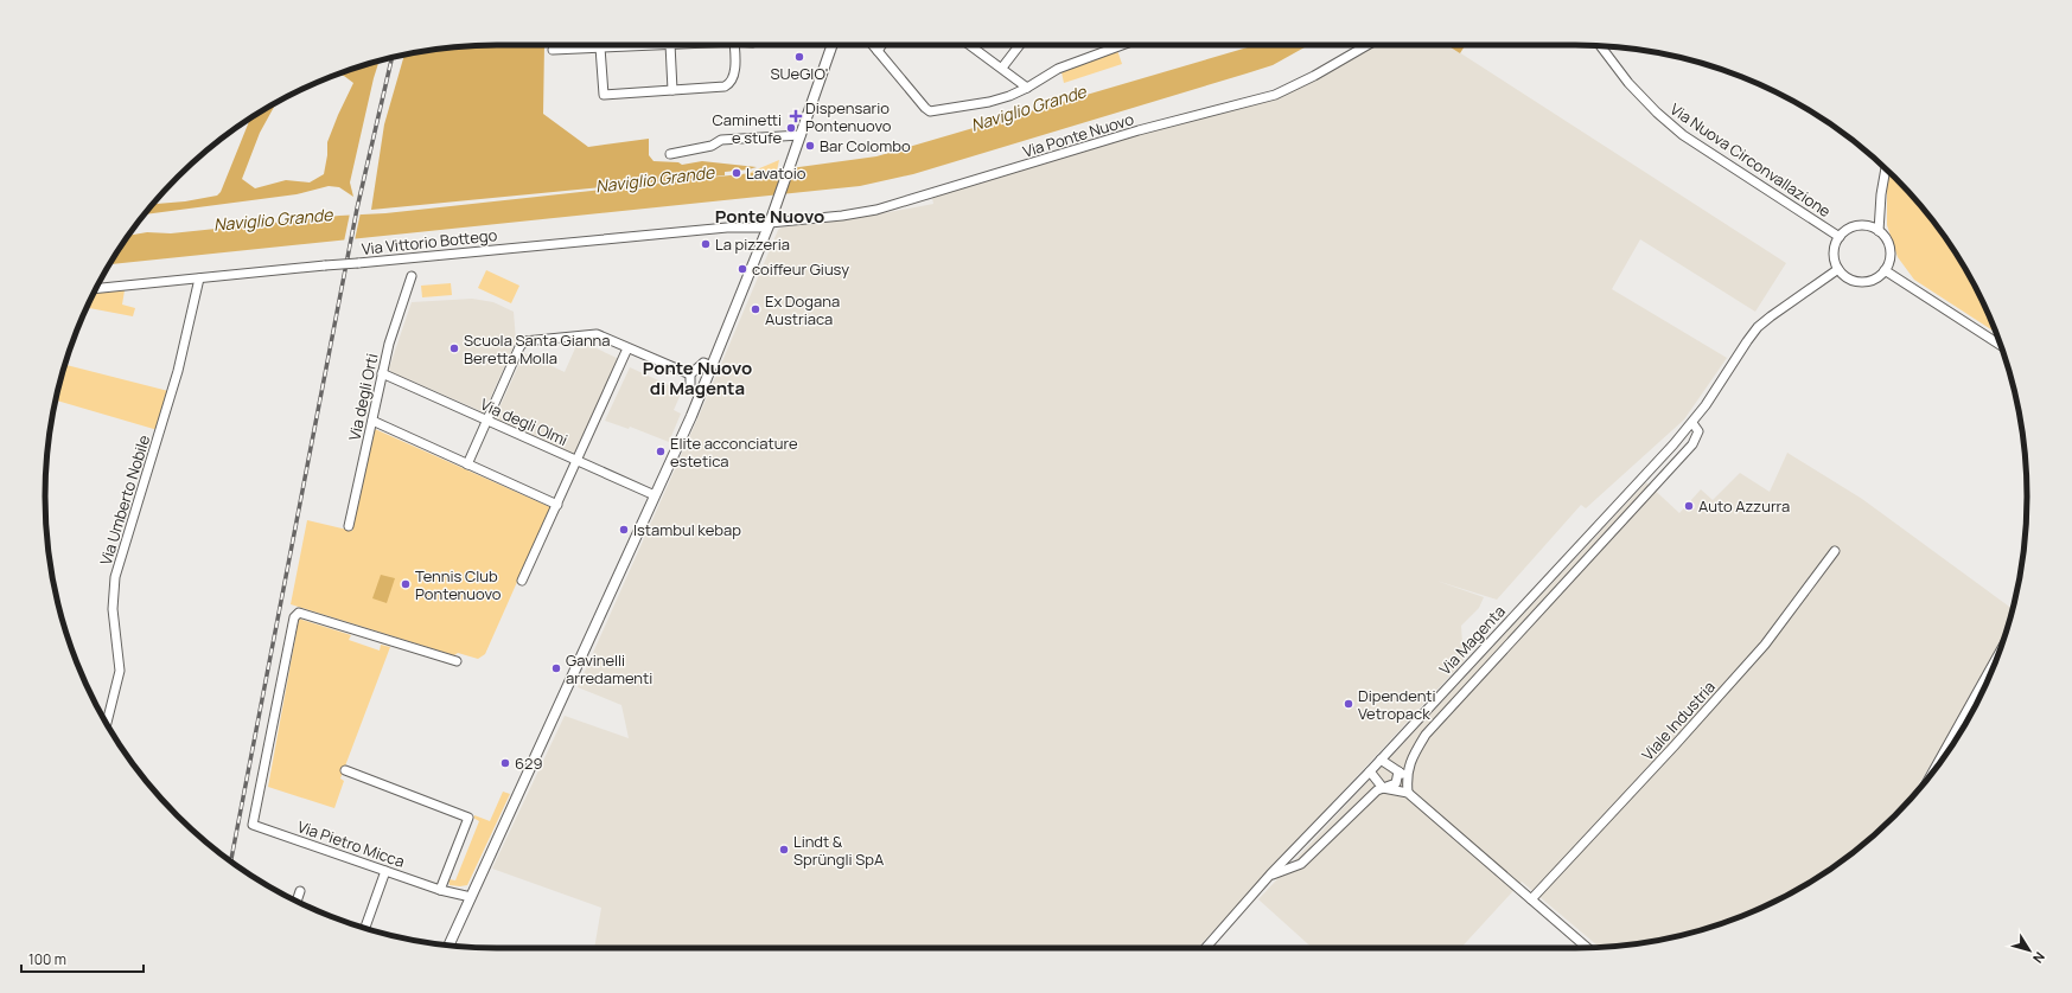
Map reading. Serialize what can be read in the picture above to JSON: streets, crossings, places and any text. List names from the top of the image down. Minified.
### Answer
{"streets":{"street":["Via Ponte Nuovo","Via Nuova Circonvallazione","Via Vittorio Bottego","Via degli Orti","Via degli Olmi","Via Umberto Nobile","Via Magenta","Viale Industria","Via Pietro Micca"]},"crossings":[["Via Ponte Nuovo","Via Vittorio Bottego"],["Via Nuova Circonvallazione","Via Magenta"],["Via Vittorio Bottego","Via Umberto Nobile"],["Via degli Orti","Via degli Olmi"]],"districts":["Ponte Nuovo","Ponte Nuovo di Magenta"],"water":["Naviglio Grande"],"places":{"other":["SUeGIO'","Caminetti e stufe","Bar Colombo","Lavatoio","La pizzeria","coiffeur Giusy","Ex Dogana Austriaca","Scuola Santa Gianna Beretta Molla","Elite acconciature estetica","Auto Azzurra","Istambul kebap","Tennis Club Pontenuovo","Gavinelli arredamenti","Dipendenti Vetropack","629","Lindt & Sprüngli SpA"],"health":["Dispensario Pontenuovo"]},"scale_bar":"100 m","north":"bottom right"}
